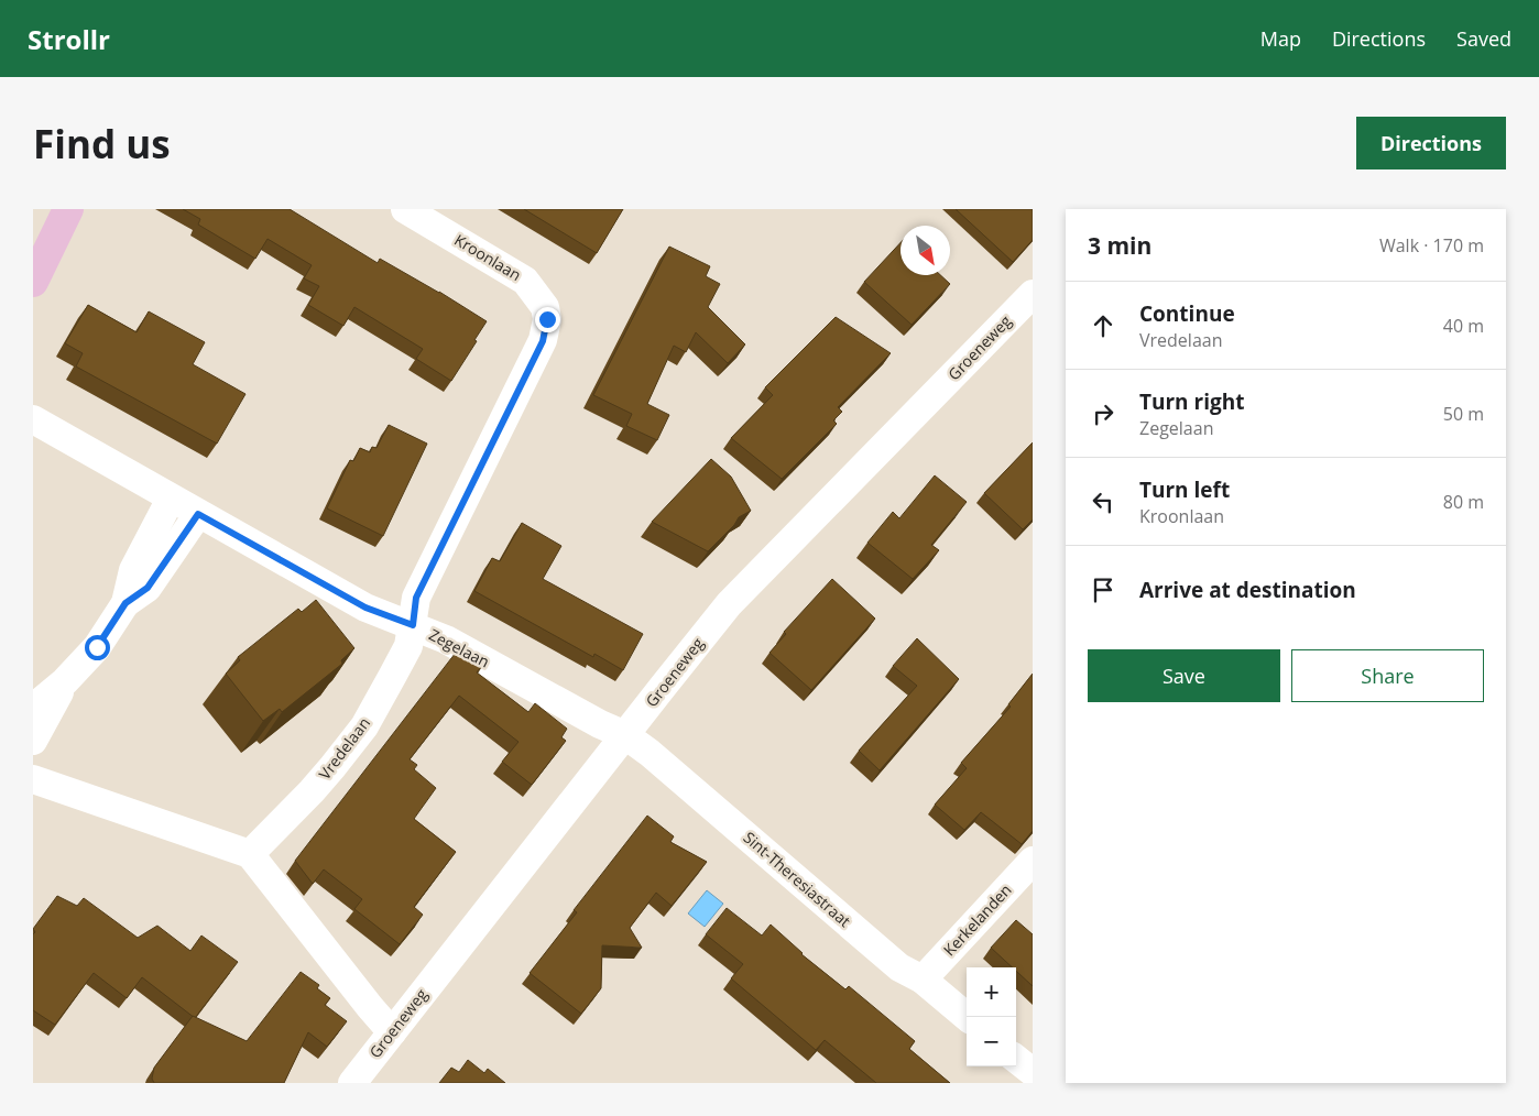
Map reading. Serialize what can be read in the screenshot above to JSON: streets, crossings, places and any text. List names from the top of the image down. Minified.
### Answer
{"streets":{"street":["Kroonlaan","Groeneweg","Zegelaan","Vredelaan","Sint-Theresiastraat","Kerkelanden"]},"crossings":[["Kroonlaan","Zegelaan"],["Kroonlaan","Vredelaan"],["Groeneweg","Zegelaan"],["Groeneweg","Sint-Theresiastraat"],["Zegelaan","Vredelaan"],["Zegelaan","Sint-Theresiastraat"],["Sint-Theresiastraat","Kerkelanden"]],"north":"bottom right","page":{"header":"Strollr","nav":["Map","Directions","Saved"],"buttons":["Directions",["Save","Share"]],"title":"Find us","heading":["3 min","Walk · 170 m"],"list":[["Continue","Vredelaan","40 m"],["Turn right","Zegelaan","50 m"],["Turn left","Kroonlaan","80 m"],"Arrive at destination"],"map_buttons":["+","−"]}}
